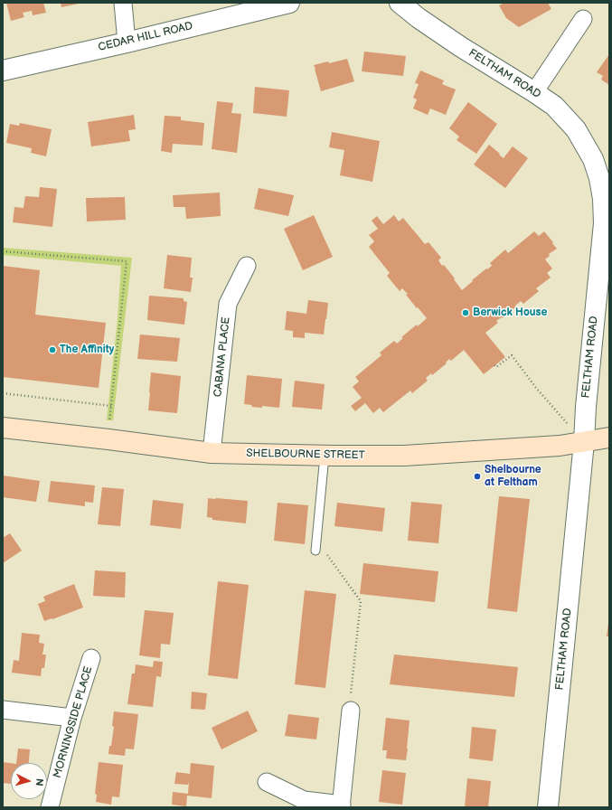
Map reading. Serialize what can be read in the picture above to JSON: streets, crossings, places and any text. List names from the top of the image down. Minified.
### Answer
{"streets":{"main road":["SHELBOURNE STREET"],"street":["CEDAR HILL ROAD","FELTHAM ROAD","CABANA PLACE","MORNINGSIDE PLACE"]},"crossings":[["FELTHAM ROAD","SHELBOURNE STREET"],["CABANA PLACE","SHELBOURNE STREET"]],"places":["Berwick House","The Affinity","Shelbourne at Feltham"],"north":"right"}
